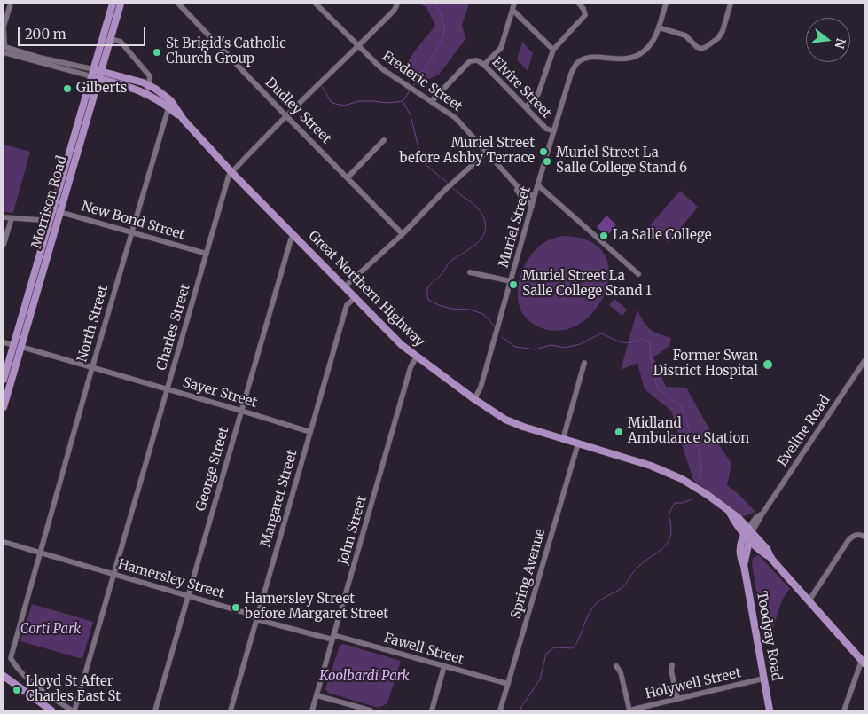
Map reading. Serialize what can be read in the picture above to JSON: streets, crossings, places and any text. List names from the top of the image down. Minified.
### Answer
{"streets":{"main road":["Morrison Road","Great Northern Highway","Toodyay Road"],"street":["Frederic Street","Elvire Street","Dudley Street","New Bond Street","Muriel Street","North Street","Charles Street","Sayer Street","Eveline Road","George Street","Margaret Street","John Street","Spring Avenue","Hamersley Street","Fawell Street","Holywell Street"]},"crossings":[["Frederic Street","Elvire Street"],["Frederic Street","Muriel Street"],["Frederic Street","Charles Street"],["Elvire Street","Muriel Street"],["Dudley Street","Charles Street"],["Morrison Road","New Bond Street"],["Morrison Road","Great Northern Highway"],["Morrison Road","Sayer Street"],["New Bond Street","North Street"],["New Bond Street","Charles Street"],["Muriel Street","Great Northern Highway"],["Great Northern Highway","North Street"],["Great Northern Highway","Charles Street"],["Great Northern Highway","Eveline Road"],["Great Northern Highway","George Street"],["Great Northern Highway","Margaret Street"],["Great Northern Highway","John Street"],["Great Northern Highway","Spring Avenue"],["Great Northern Highway","Toodyay Road"],["North Street","Charles Street"],["North Street","Sayer Street"],["North Street","Hamersley Street"],["Charles Street","Sayer Street"],["Charles Street","Hamersley Street"],["Sayer Street","George Street"],["Sayer Street","Margaret Street"],["Eveline Road","Toodyay Road"],["George Street","Hamersley Street"],["Margaret Street","Hamersley Street"],["John Street","Hamersley Street"],["John Street","Fawell Street"],["Spring Avenue","Fawell Street"],["Hamersley Street","Fawell Street"],["Toodyay Road","Holywell Street"]],"parks":["Corti Park","Koolbardi Park"],"places":["St Brigid's Catholic Church Group","Gilberts","Muriel Street before Ashby Terrace","Muriel Street La Salle College Stand 6","La Salle College","Muriel Street La Salle College Stand 1","Former Swan District Hospital","Midland Ambulance Station","Hamersley Street before Margaret Street","Lloyd St After Charles East St"],"scale_bar":"200 m","north":"right"}
